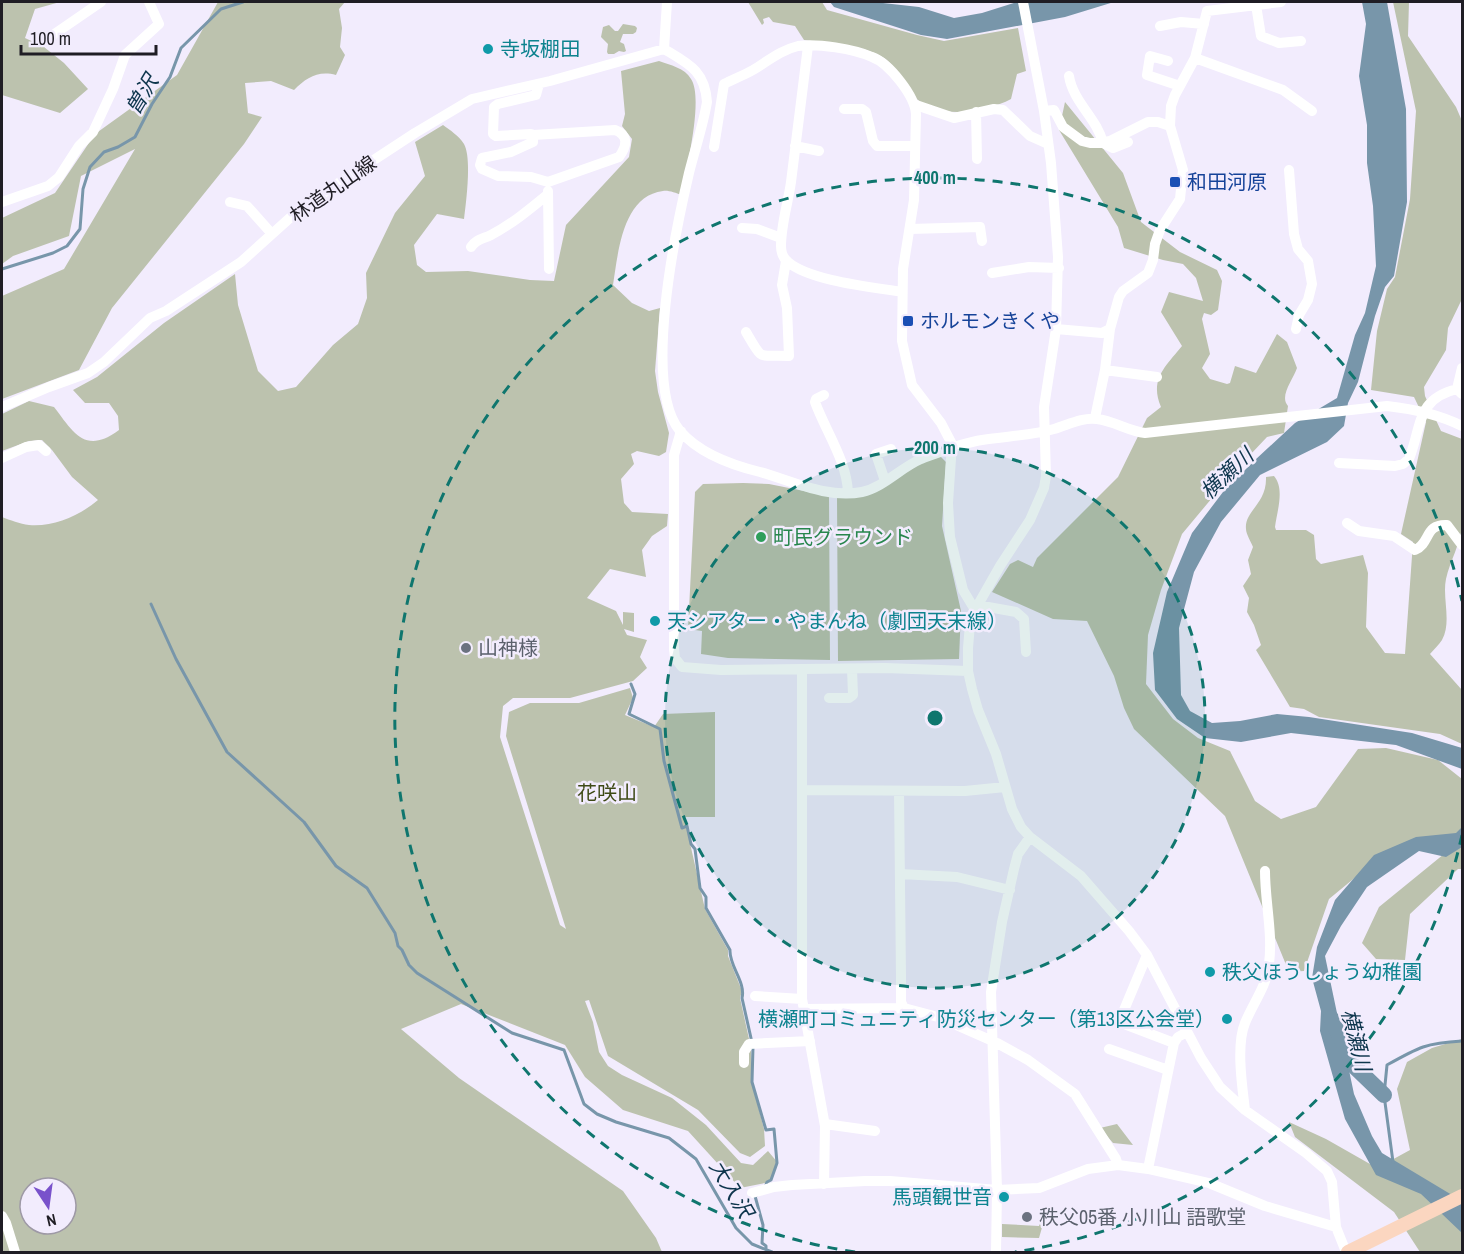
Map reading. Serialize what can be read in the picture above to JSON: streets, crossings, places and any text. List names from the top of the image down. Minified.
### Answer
{"streets":{"street":["林道丸山線"]},"water":["曽沢","横瀬川","大入沢"],"parks":["花咲山"],"places":{"other":["寺坂棚田","町民グラウンド","天シアター・やまんね（劇団天末線）","山神様","秩父ほうしょう幼稚園","横瀬町コミュニティ防災センター（第13区公会堂）","馬頭観世音","秩父05番 小川山 語歌堂"],"transit":["和田河原","ホルモンきくや"]},"scale_bar":"100 m","north":"bottom","rings":["400 m","200 m"]}
